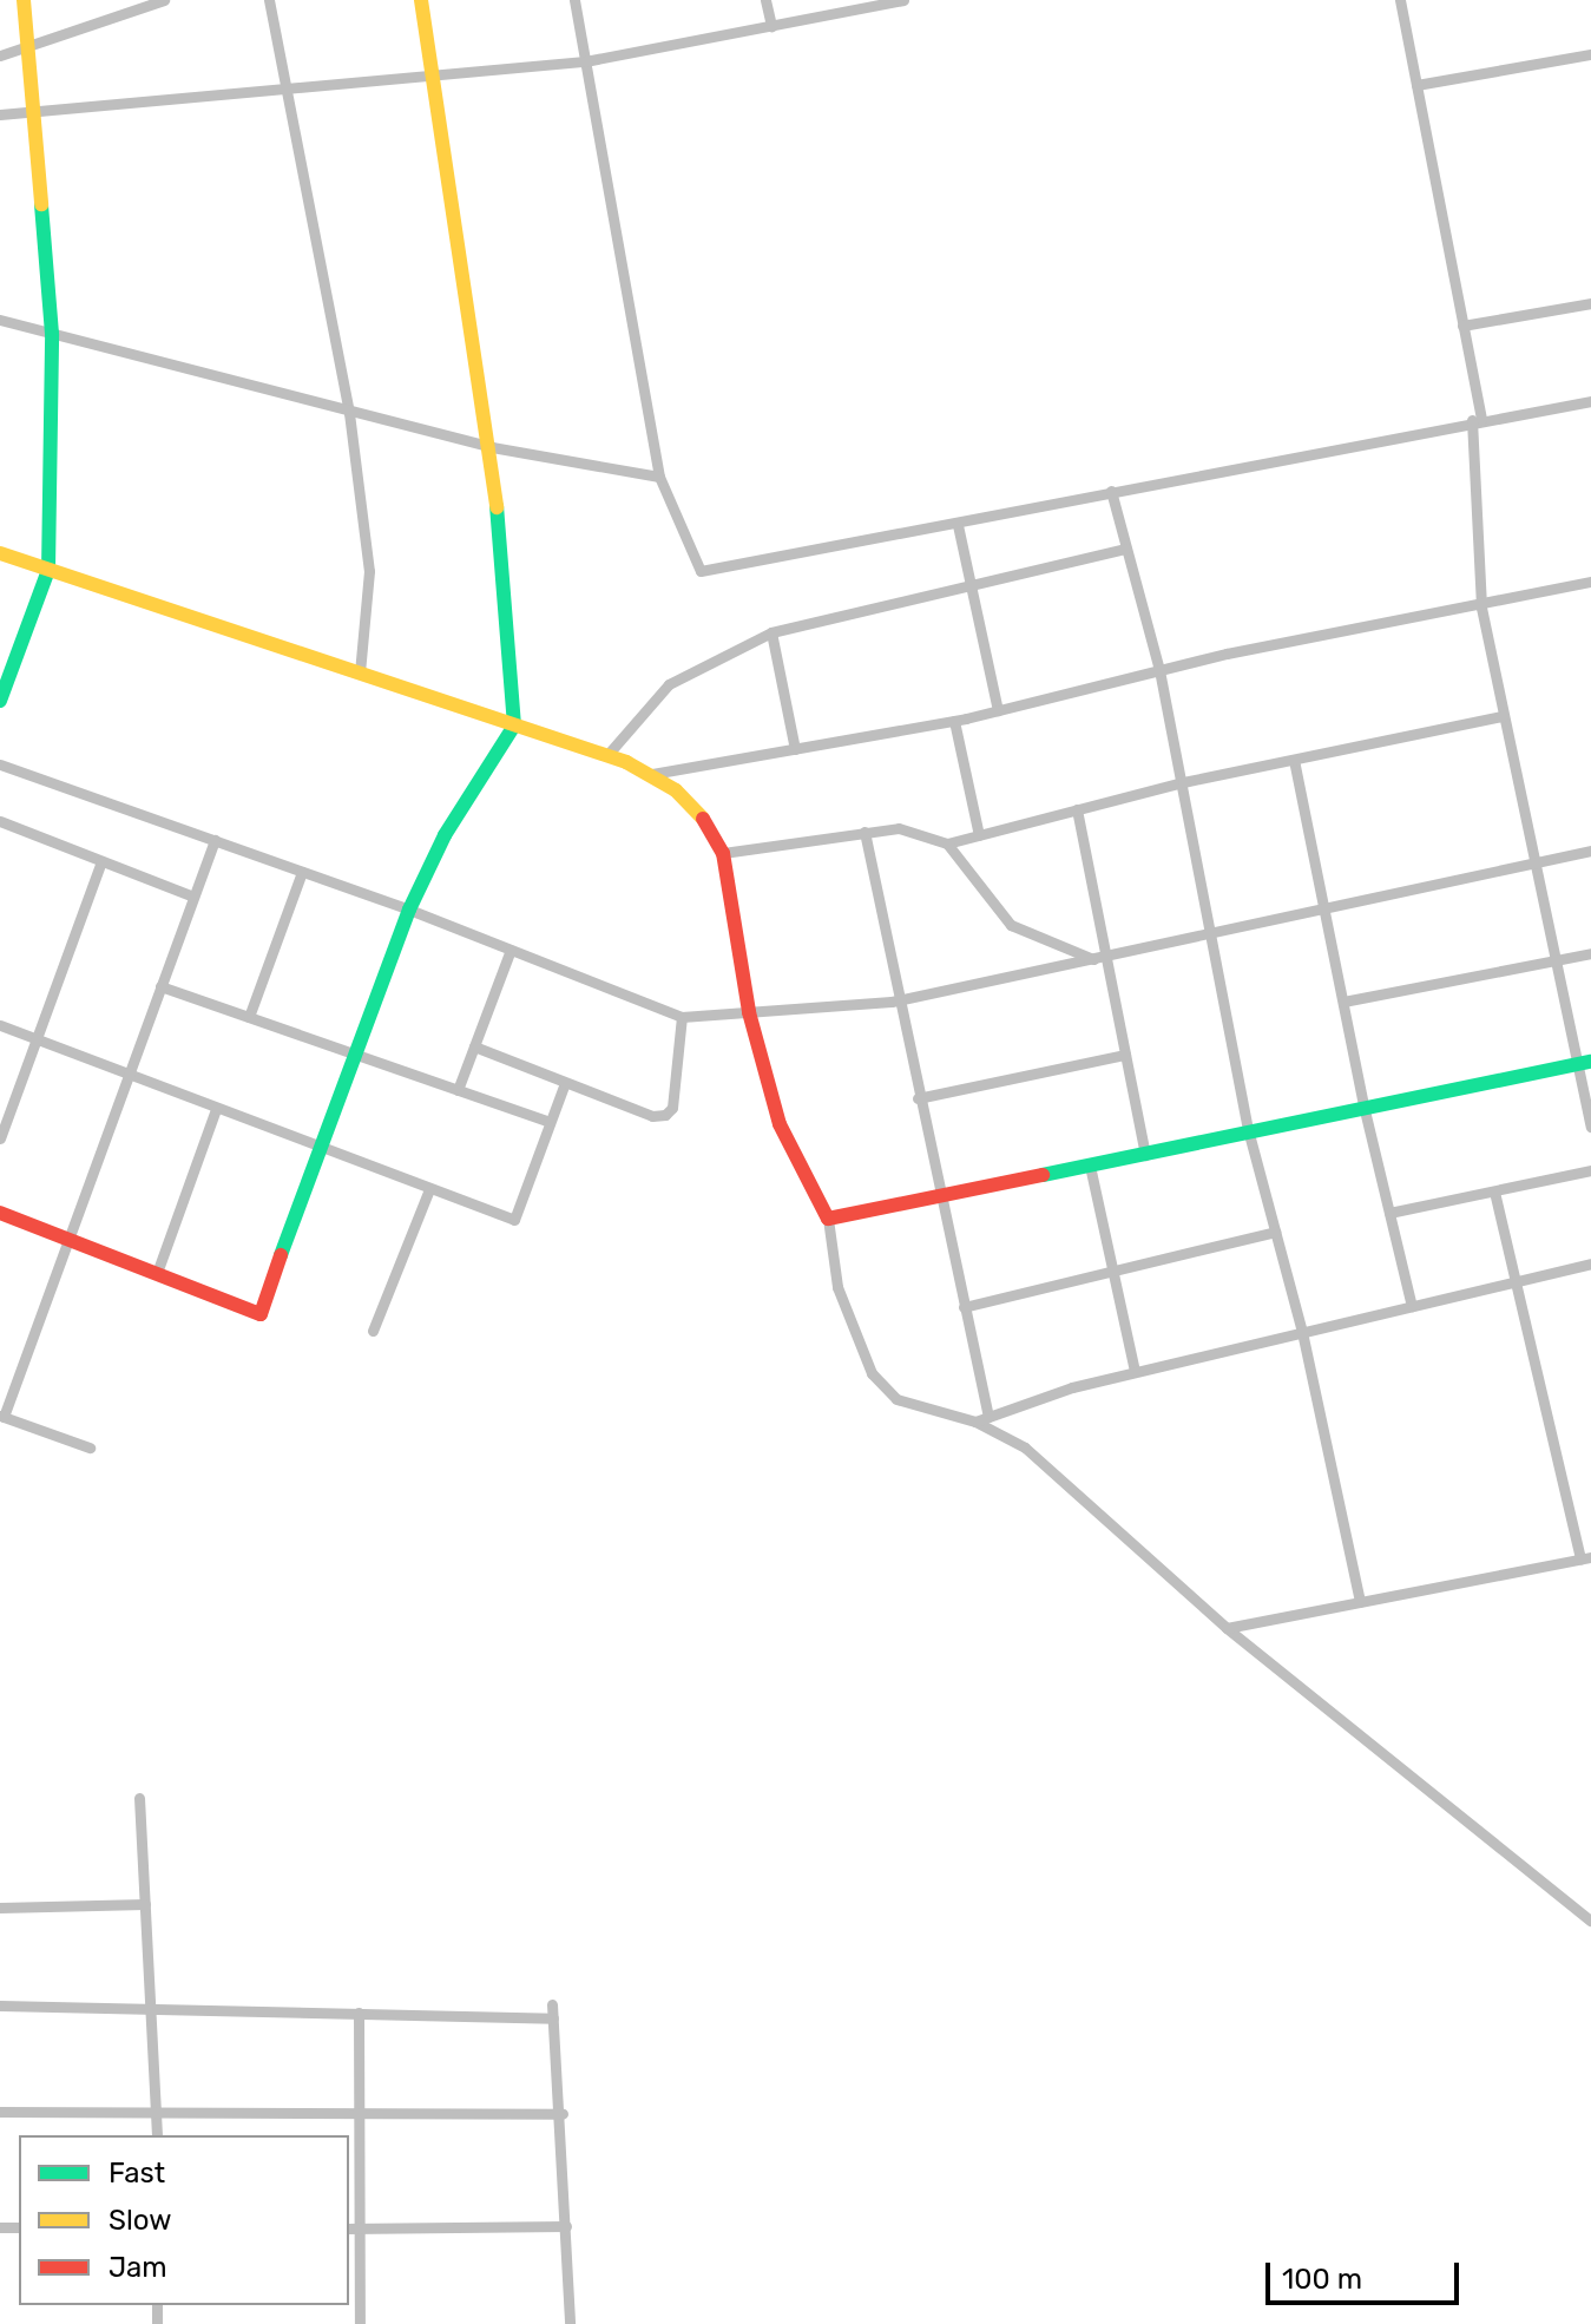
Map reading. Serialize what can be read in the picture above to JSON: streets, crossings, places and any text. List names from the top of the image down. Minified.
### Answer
{"legend":["Fast","Slow","Jam"],"scale_bar":"100 m"}
